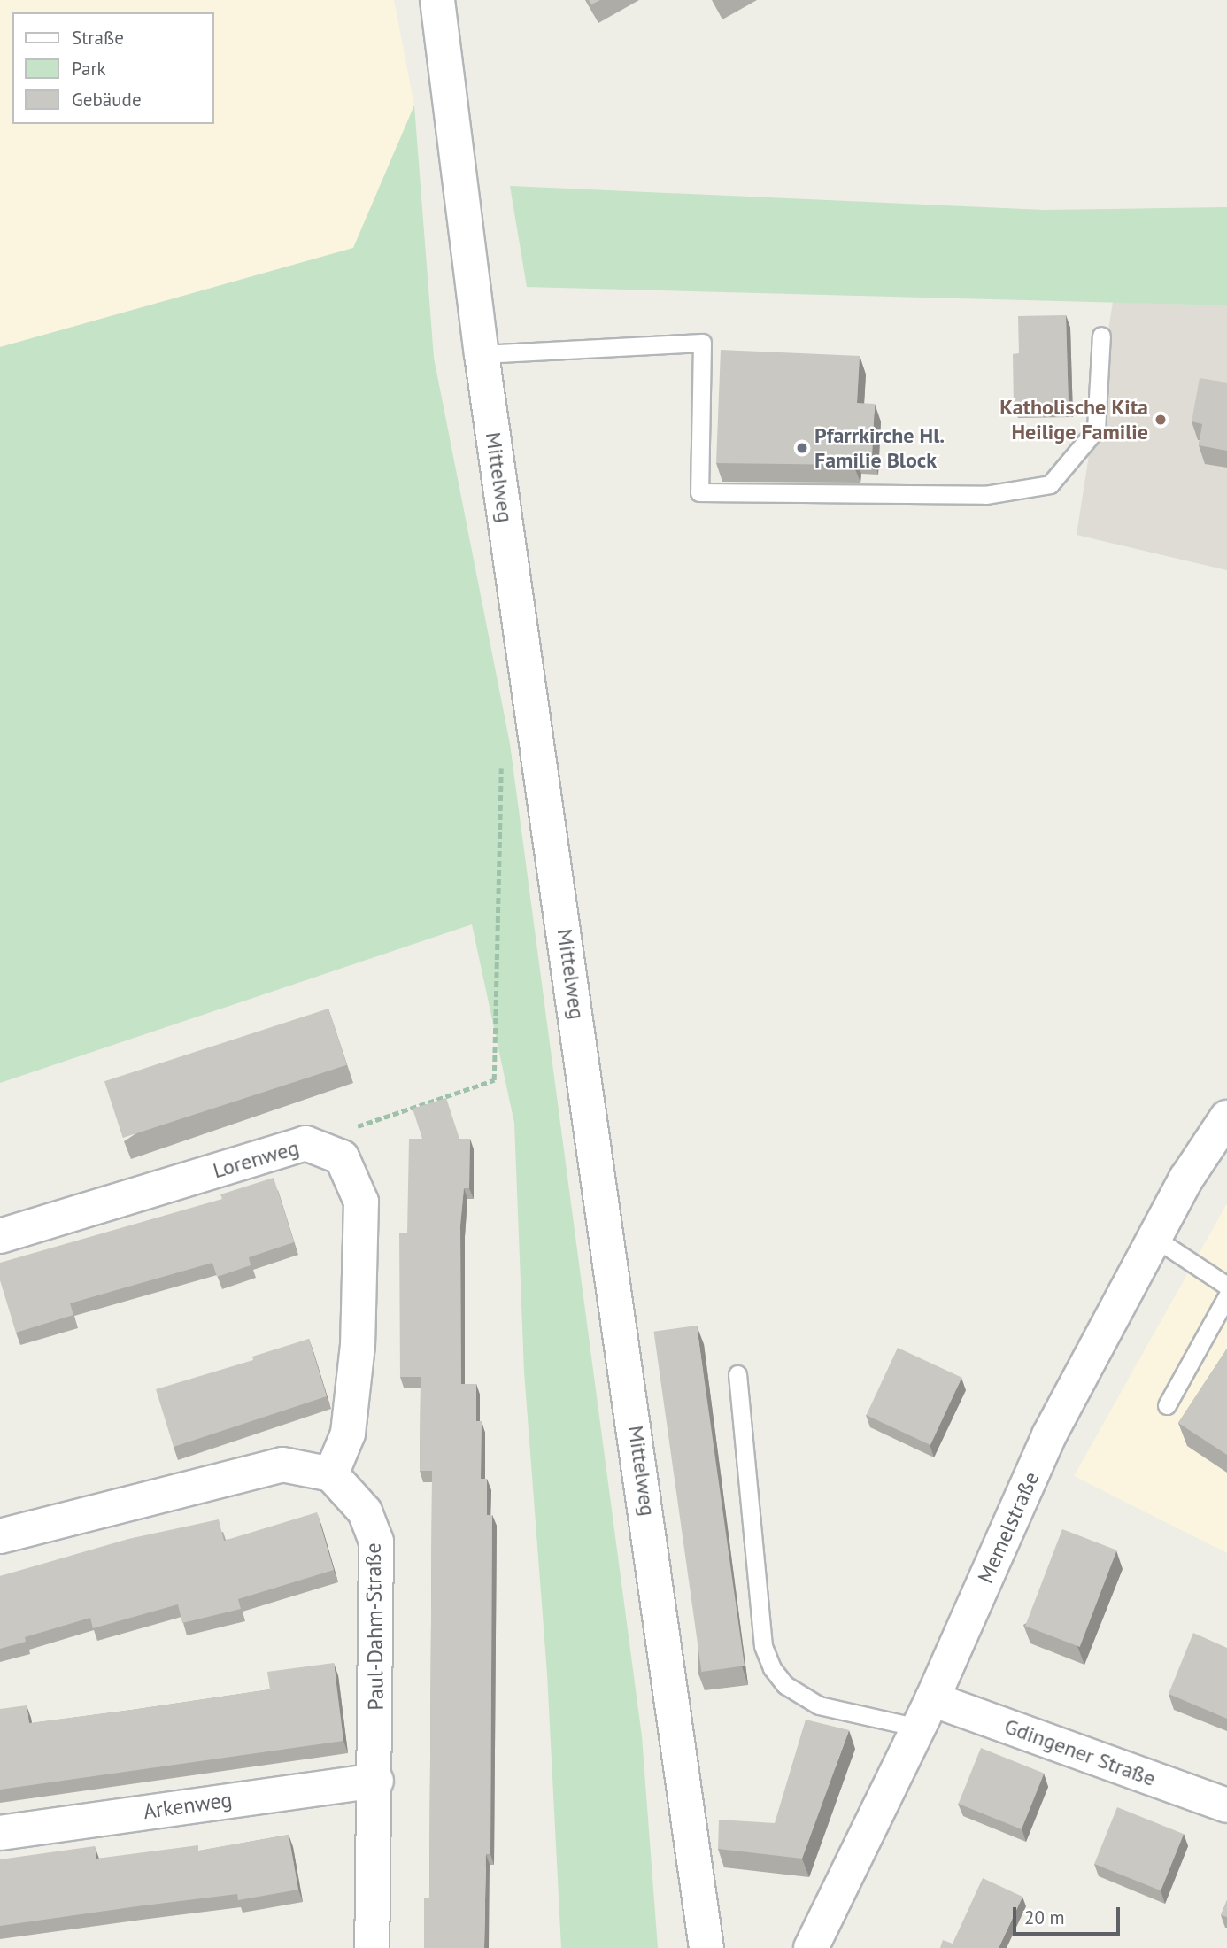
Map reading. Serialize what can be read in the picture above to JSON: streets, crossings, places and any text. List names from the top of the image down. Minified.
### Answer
{"streets":{"street":["Mittelweg","Lorenweg","Memelstraße","Paul-Dahm-Straße","Gdingener Straße","Arkenweg"]},"crossings":[["Lorenweg","Paul-Dahm-Straße"],["Memelstraße","Gdingener Straße"],["Paul-Dahm-Straße","Arkenweg"]],"places":["Katholische Kita Heilige Familie","Pfarrkirche Hl. Familie Block"],"legend":["Straße","Park","Gebäude"],"scale_bar":"20 m"}
